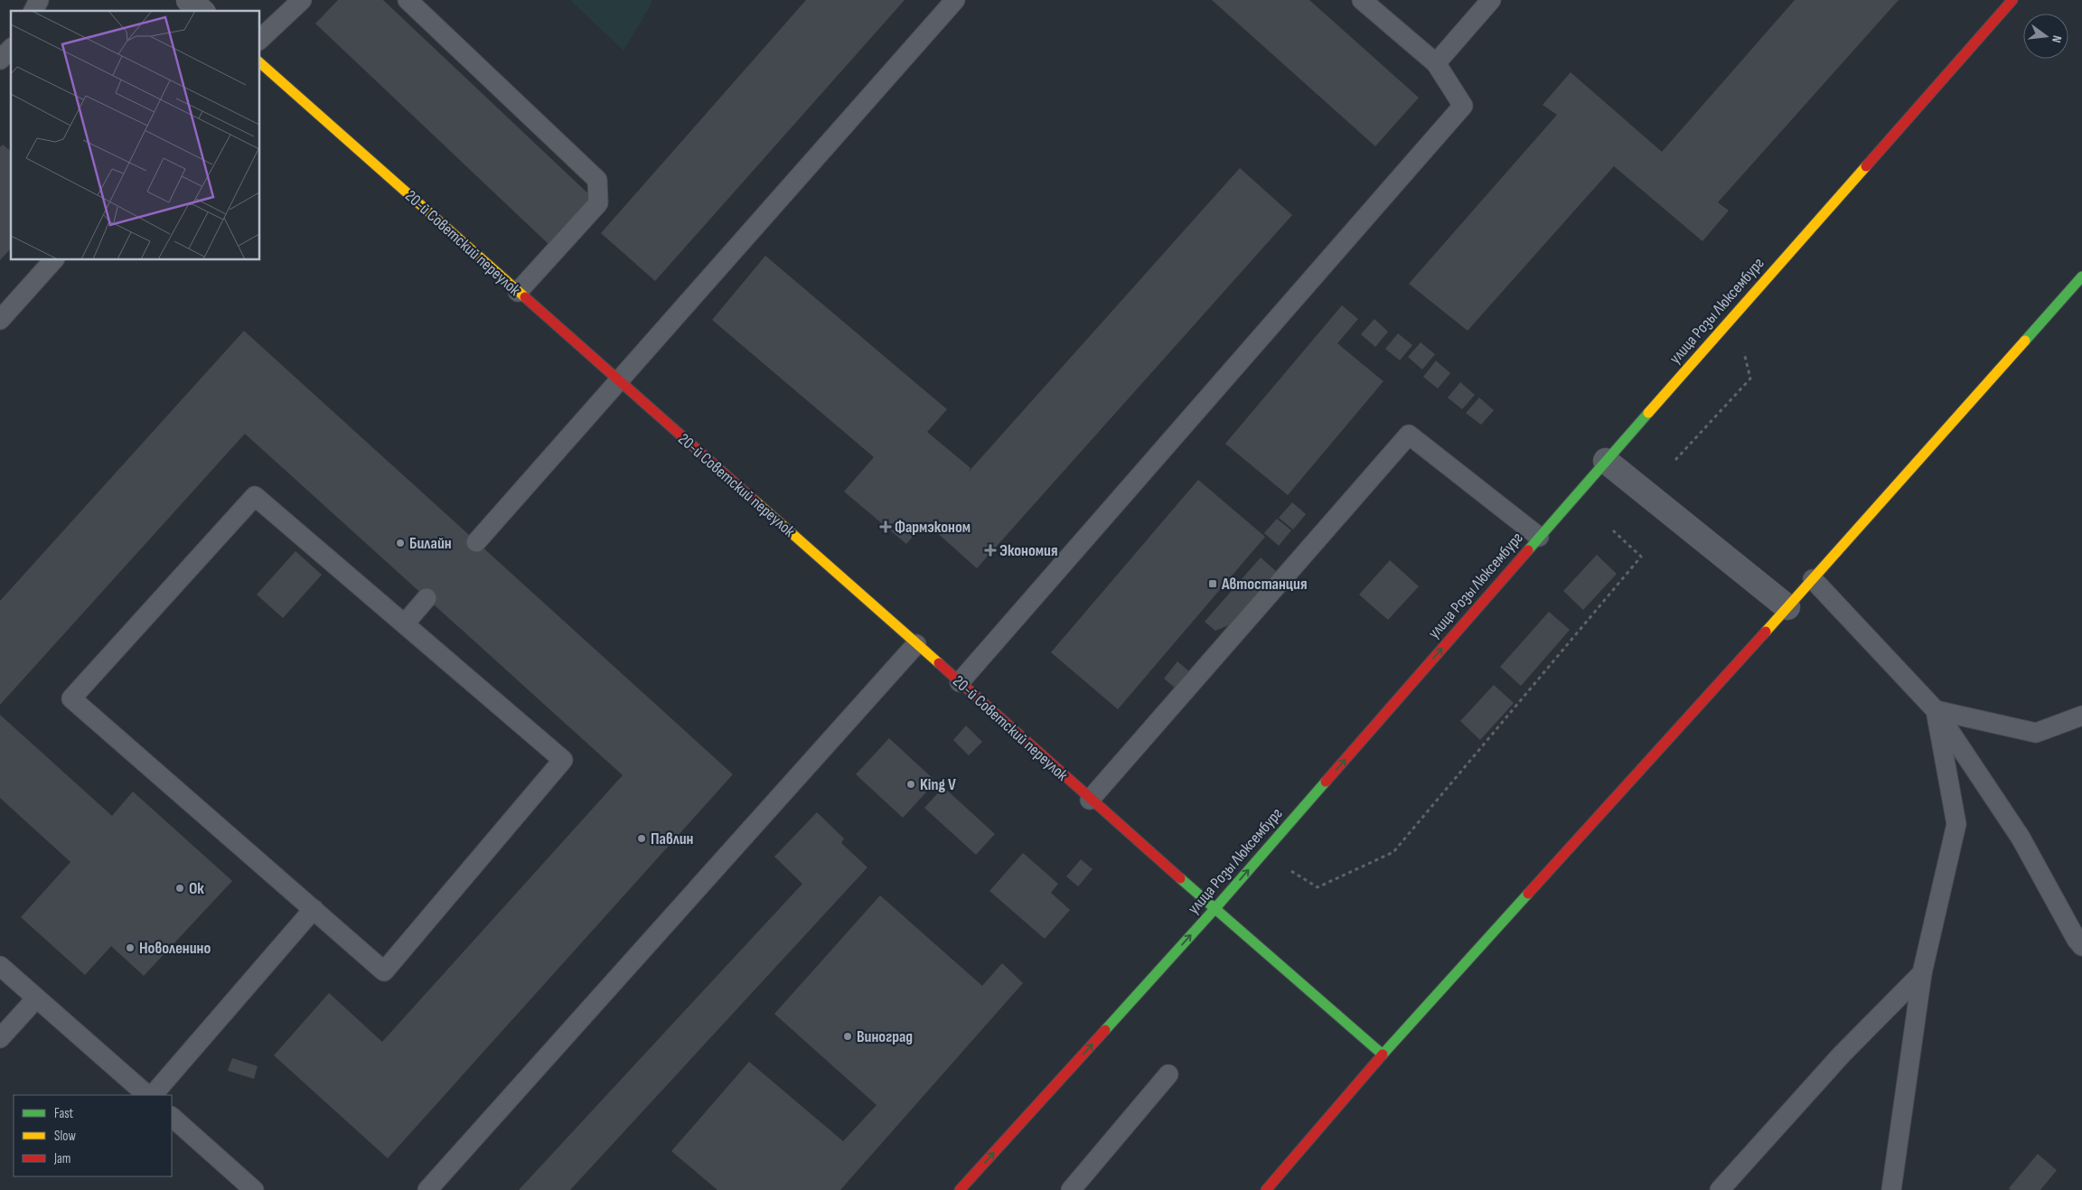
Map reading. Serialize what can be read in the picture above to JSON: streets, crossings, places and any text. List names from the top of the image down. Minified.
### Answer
{"streets":{"street":["20-й Советский переулок","улица Розы Люксембург"]},"crossings":[["20-й Советский переулок","улица Розы Люксембург"]],"one_way":["улица Розы Люксембург"],"places":{"health":["Фармэконом","Экономия"],"other":["Билайн","King V","Павлин","Ок","Новоленино","Виноград"],"transit":["Автостанция"]},"legend":["Fast","Slow","Jam"],"north":"right"}
